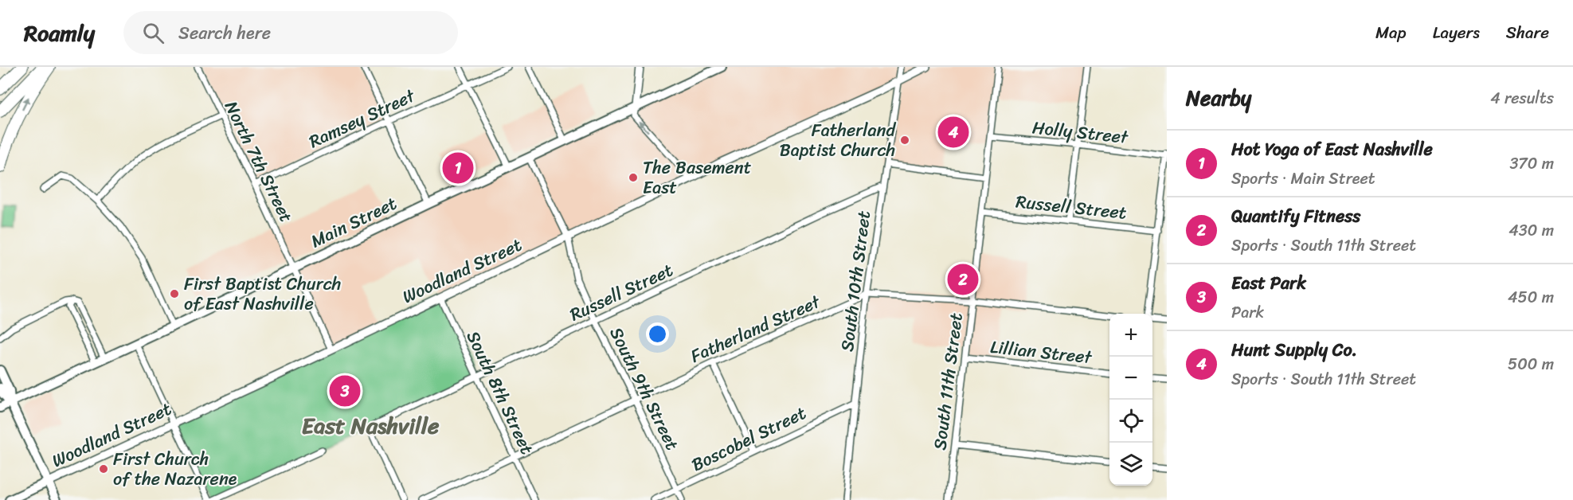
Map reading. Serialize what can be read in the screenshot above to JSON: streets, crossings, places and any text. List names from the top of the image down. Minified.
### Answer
{"streets":{"main road":["Main Street","Woodland Street"],"street":["Ramsey Street","Holly Street","North 7th Street","Russell Street","South 10th Street","Fatherland Street","Lillian Street","South 11th Street","South 9th Street","South 8th Street","Boscobel Street"]},"crossings":[["Ramsey Street","North 7th Street"],["Holly Street","South 11th Street"],["North 7th Street","Main Street"],["North 7th Street","Woodland Street"],["Russell Street","South 10th Street"],["Russell Street","South 11th Street"],["Russell Street","South 9th Street"],["Russell Street","South 8th Street"],["Main Street","South 9th Street"],["Woodland Street","South 10th Street"],["Woodland Street","South 9th Street"],["Woodland Street","South 8th Street"],["South 10th Street","Fatherland Street"],["South 10th Street","Boscobel Street"],["Fatherland Street","South 11th Street"],["Fatherland Street","South 9th Street"],["Fatherland Street","South 8th Street"],["Lillian Street","South 11th Street"],["South 9th Street","Boscobel Street"]],"districts":["East Nashville"],"places":["Fatherland Baptist Church","The Basement East","First Baptist Church of East Nashville","First Church of the Nazarene"],"page":{"header":"Roamly","search":"Search here","nav":["Map","Layers","Share"],"heading":["Nearby","4 results"],"pins":["4","1","2","3"],"list":[{"mark":"1","name":"Hot Yoga of East Nashville","note":"Sports · Main Street","value":"370 m"},{"mark":"2","name":"Quantify Fitness","note":"Sports · South 11th Street","value":"430 m"},{"mark":"3","name":"East Park","note":"Park","value":"450 m"},{"mark":"4","name":"Hunt Supply Co.","note":"Sports · South 11th Street","value":"500 m"}],"map_buttons":["+","−"]}}
